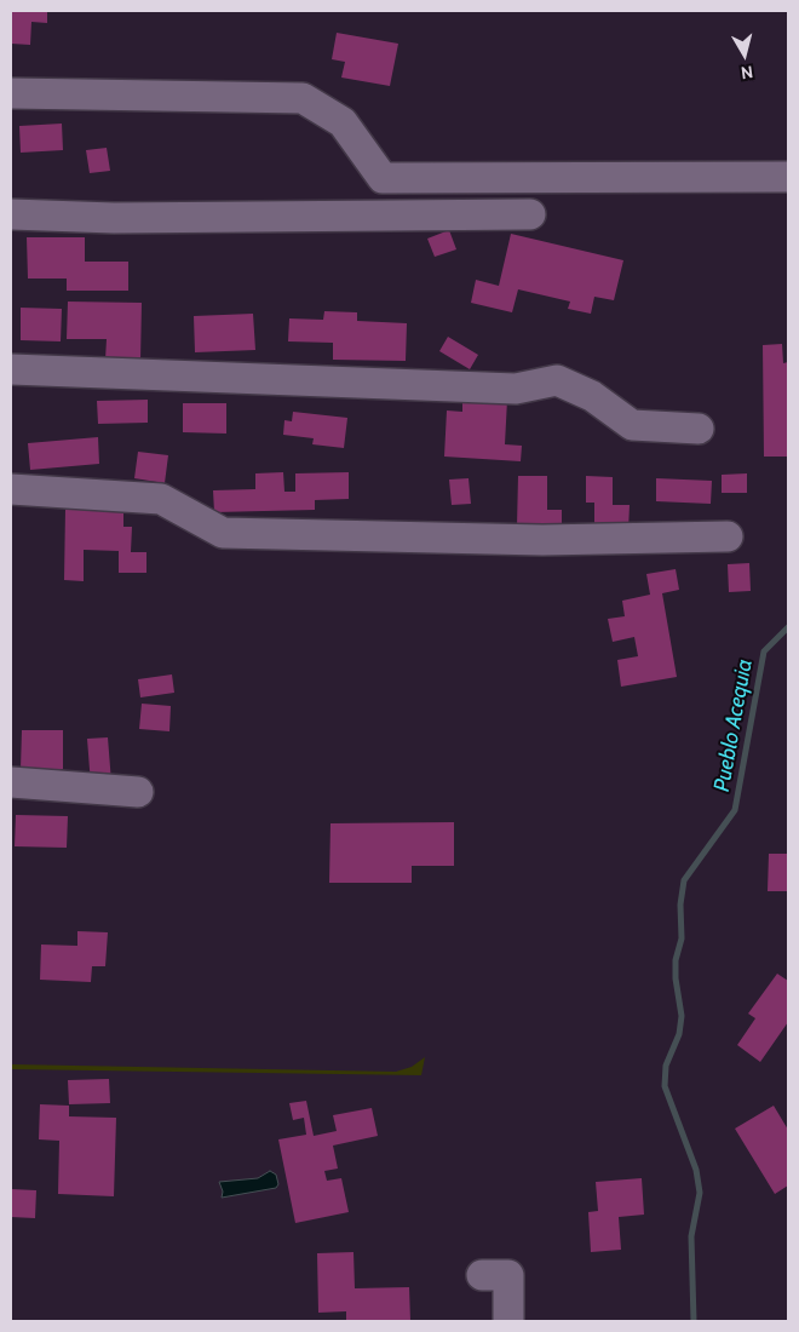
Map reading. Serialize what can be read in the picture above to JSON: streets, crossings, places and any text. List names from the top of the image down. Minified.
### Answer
{"water":["Pueblo Acequia"],"north":"bottom"}
